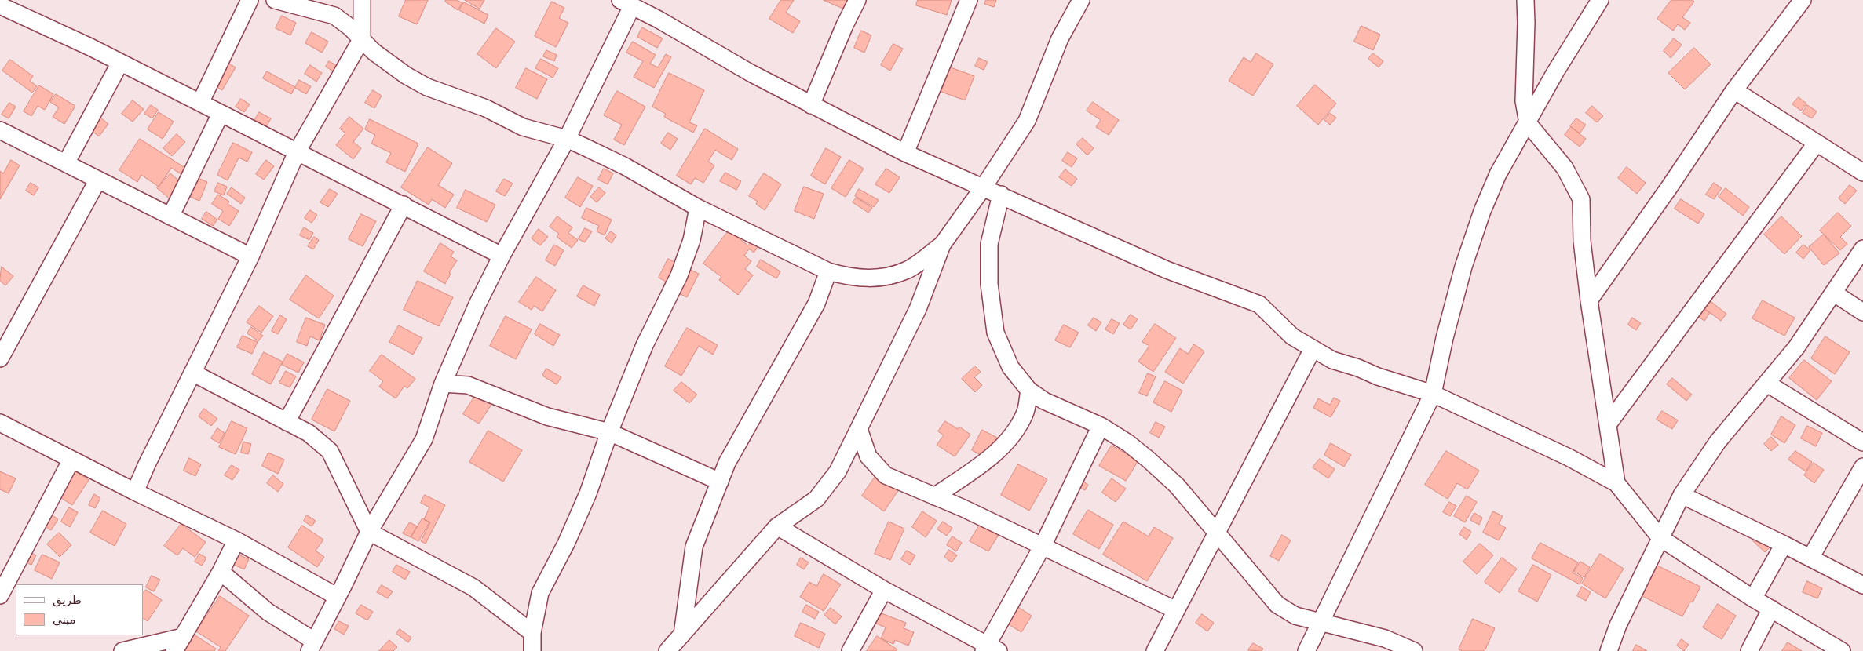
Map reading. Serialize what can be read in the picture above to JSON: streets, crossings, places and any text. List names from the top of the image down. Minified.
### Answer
{"legend":["طريق","مبنى"]}
